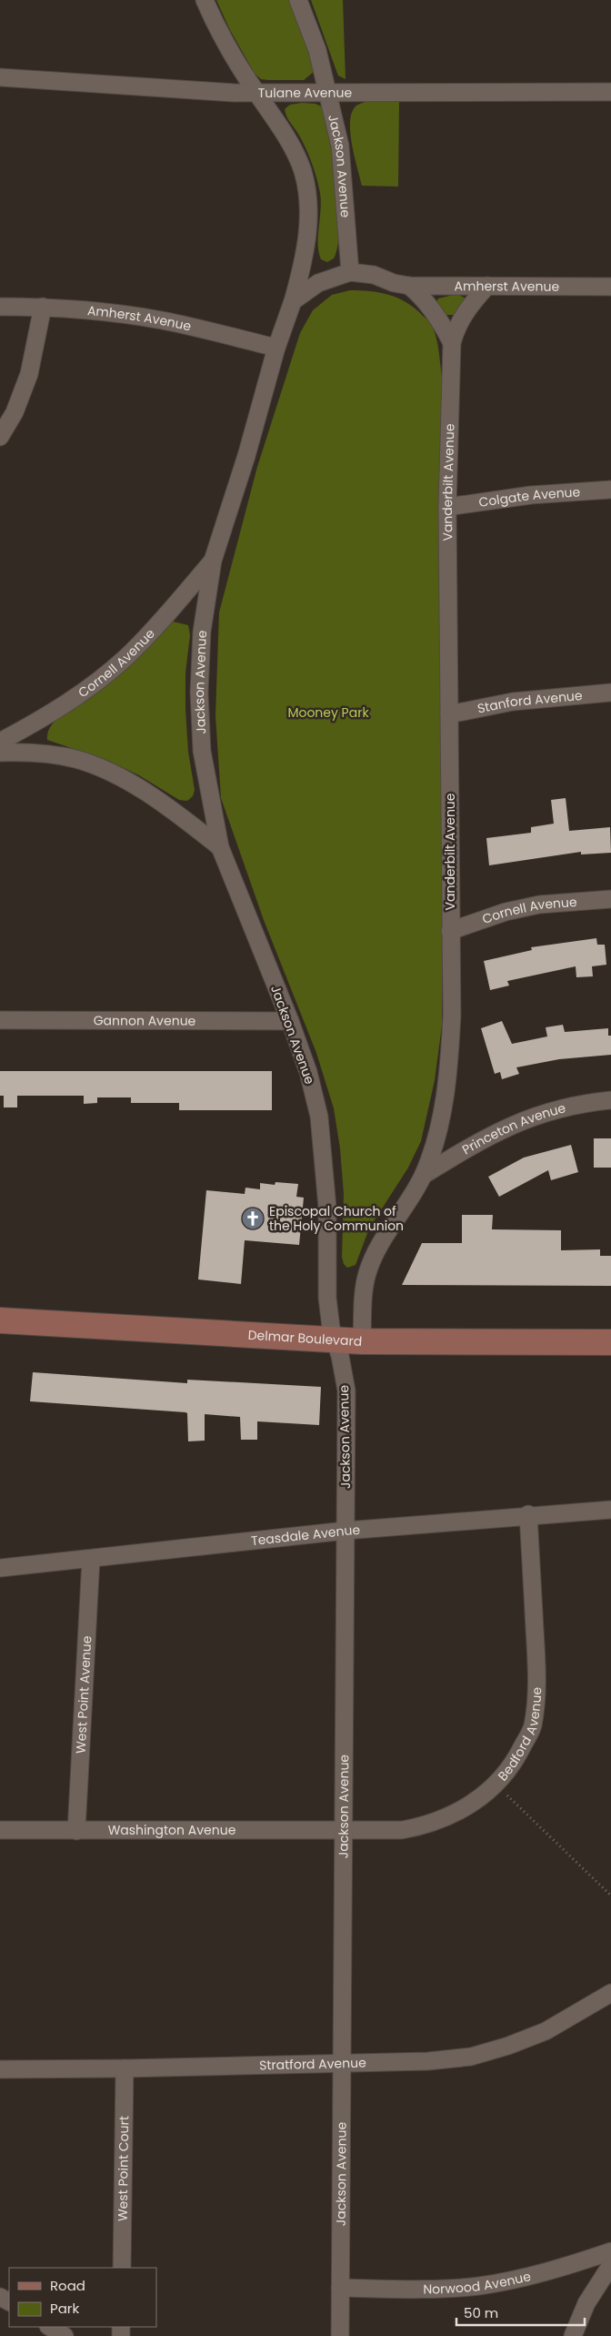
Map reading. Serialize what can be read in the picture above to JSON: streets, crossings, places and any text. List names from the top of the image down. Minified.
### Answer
{"streets":{"main road":["Delmar Boulevard"],"street":["Tulane Avenue","Jackson Avenue","Amherst Avenue","Vanderbilt Avenue","Colgate Avenue","Cornell Avenue","Stanford Avenue","Gannon Avenue","Princeton Avenue","Teasdale Avenue","West Point Avenue","Bedford Avenue","Washington Avenue","Stratford Avenue","West Point Court","Norwood Avenue"]},"crossings":[["Tulane Avenue","Jackson Avenue"],["Jackson Avenue","Amherst Avenue"],["Jackson Avenue","Cornell Avenue"],["Jackson Avenue","Gannon Avenue"],["Jackson Avenue","Delmar Boulevard"],["Jackson Avenue","Teasdale Avenue"],["Jackson Avenue","Bedford Avenue"],["Jackson Avenue","Washington Avenue"],["Jackson Avenue","Stratford Avenue"],["Jackson Avenue","Norwood Avenue"],["Amherst Avenue","Vanderbilt Avenue"],["Vanderbilt Avenue","Colgate Avenue"],["Vanderbilt Avenue","Cornell Avenue"],["Vanderbilt Avenue","Stanford Avenue"],["Vanderbilt Avenue","Princeton Avenue"],["Vanderbilt Avenue","Delmar Boulevard"],["Teasdale Avenue","West Point Avenue"],["Teasdale Avenue","Bedford Avenue"],["West Point Avenue","Washington Avenue"],["Bedford Avenue","Washington Avenue"],["Stratford Avenue","West Point Court"]],"parks":["Mooney Park"],"places":{"church":["Episcopal Church of the Holy Communion"]},"legend":["Road","Park"],"scale_bar":"50 m"}
